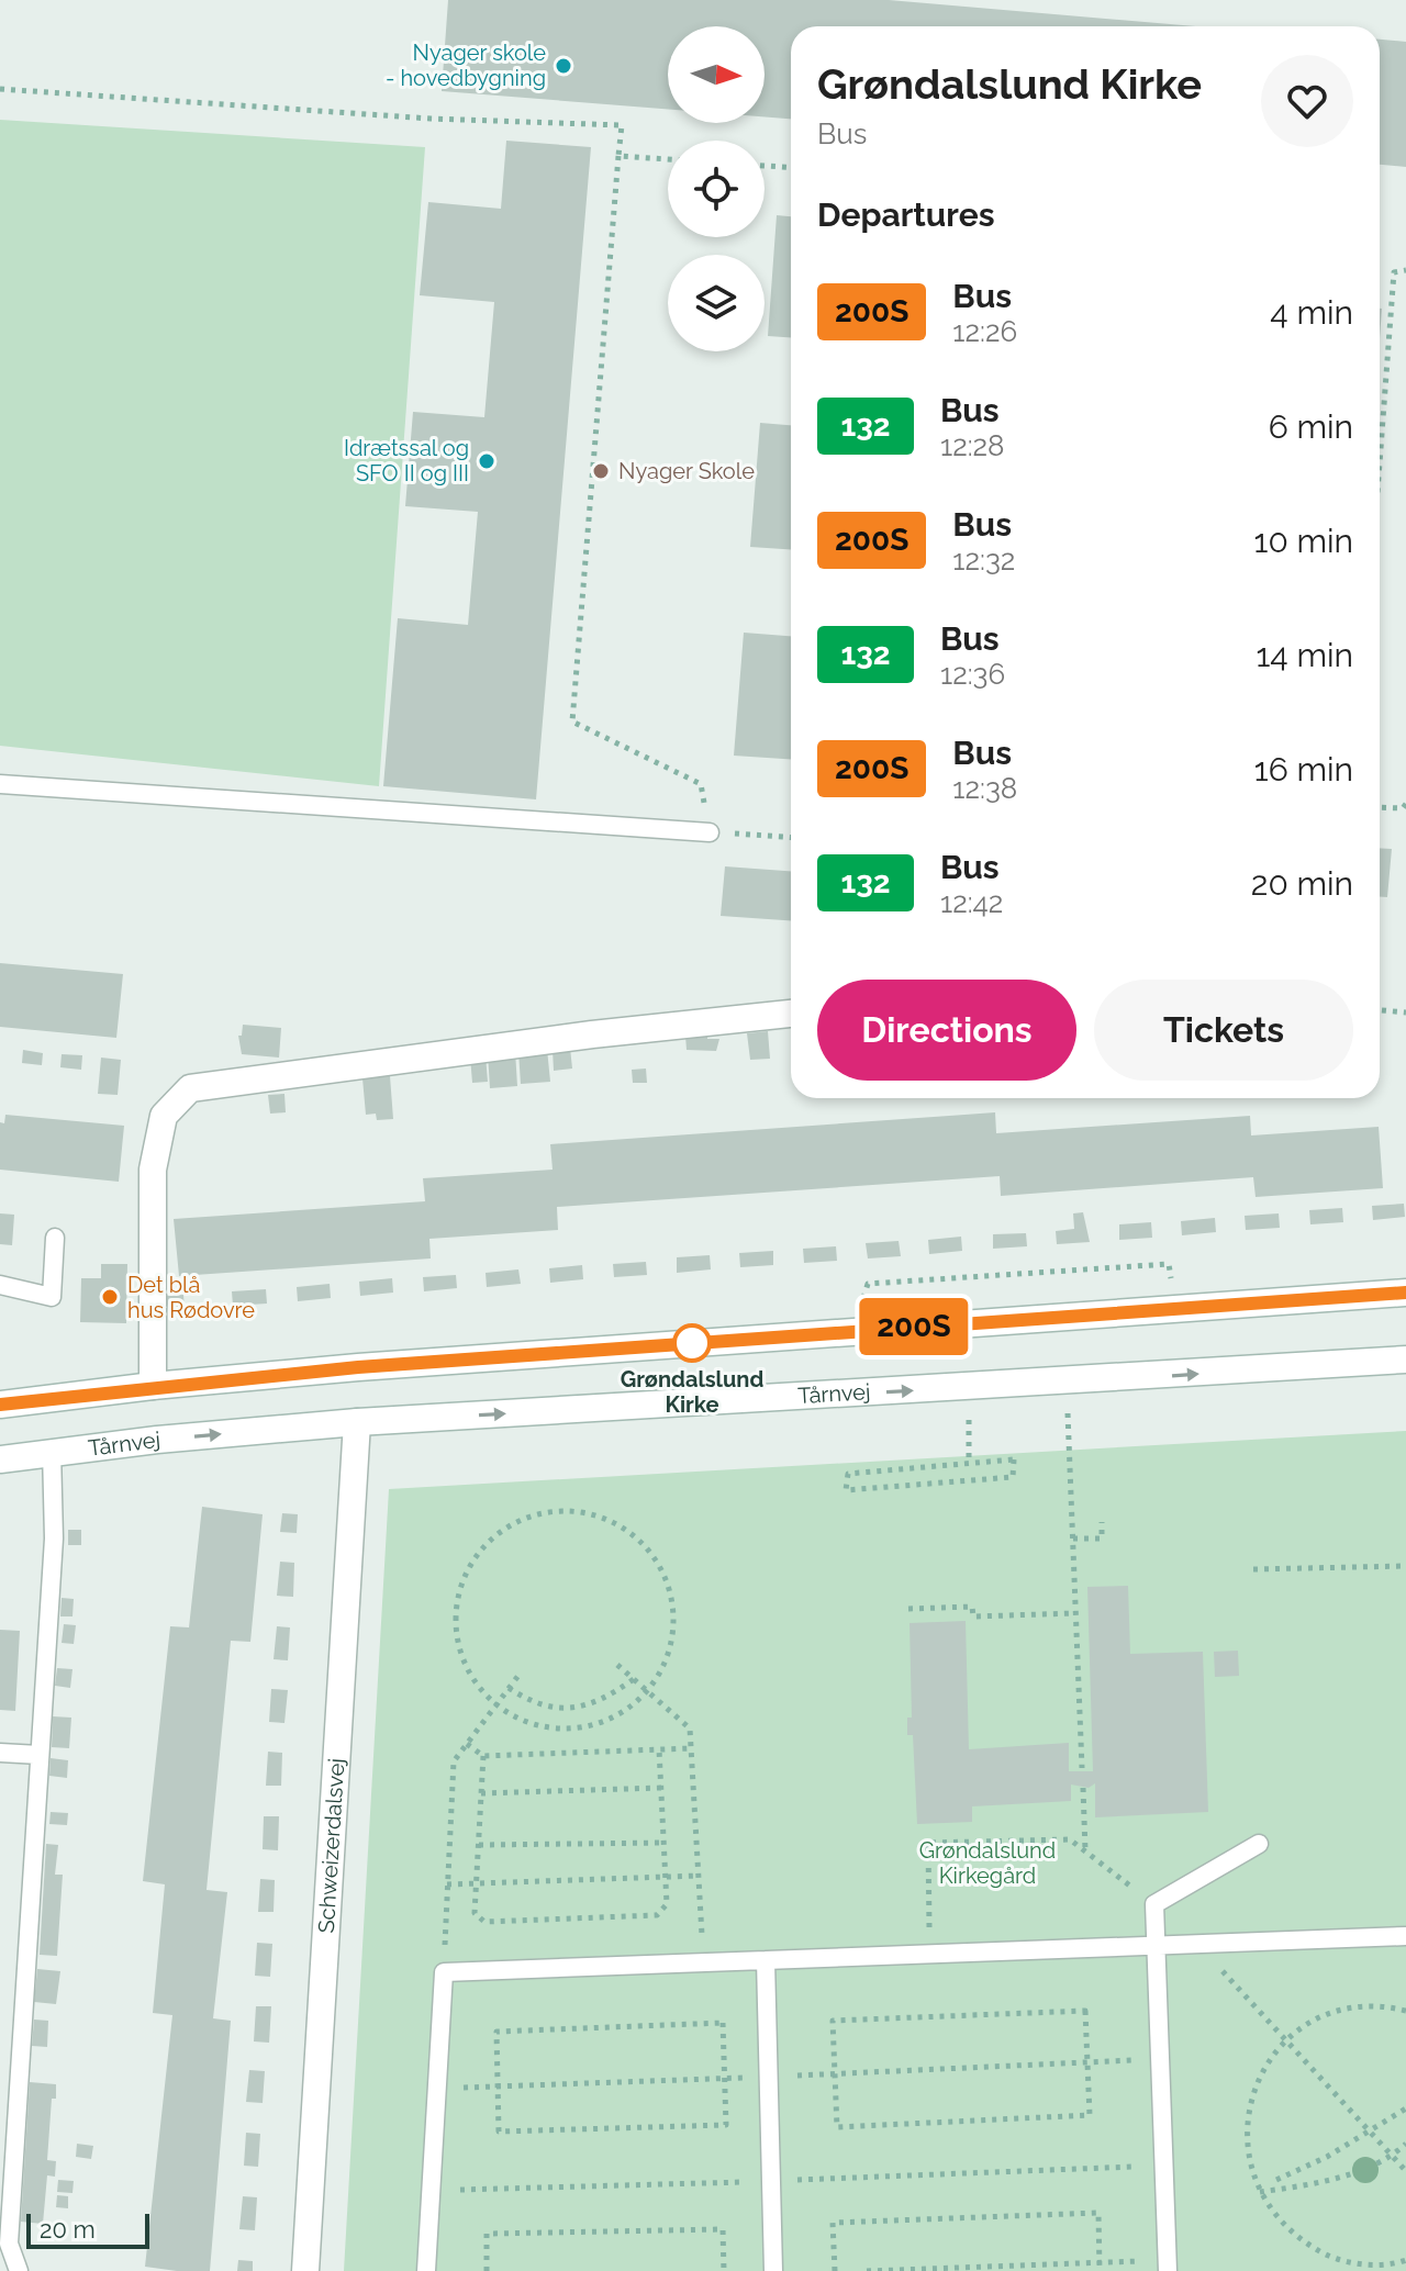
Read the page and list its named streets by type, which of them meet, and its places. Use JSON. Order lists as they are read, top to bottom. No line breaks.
{"streets":{"street":["Tårnvej","Schweizerdalsvej"]},"crossings":[["Tårnvej","Schweizerdalsvej"]],"parks":["Grøndalslund Kirkegård"],"places":["Nyager skole - hovedbygning","Idrætssal og SFO II og III","Nyager Skole","Det blå hus Rødovre","Grøndalslund Kirke"],"lines":["bus line 200S"],"scale_bar":"20 m","north":"right","page":{"on_map":"200S","heading":[["Grøndalslund Kirke","Bus"],"Departures"],"list":[{"mark":"200S","name":"Bus","note":"12:26","value":"4 min"},{"mark":"132","name":"Bus","note":"12:28","value":"6 min"},{"mark":"200S","name":"Bus","note":"12:32","value":"10 min"},{"mark":"132","name":"Bus","note":"12:36","value":"14 min"},{"mark":"200S","name":"Bus","note":"12:38","value":"16 min"},{"mark":"132","name":"Bus","note":"12:42","value":"20 min"}],"buttons":["Directions","Tickets"],"scale":"20 m"}}
